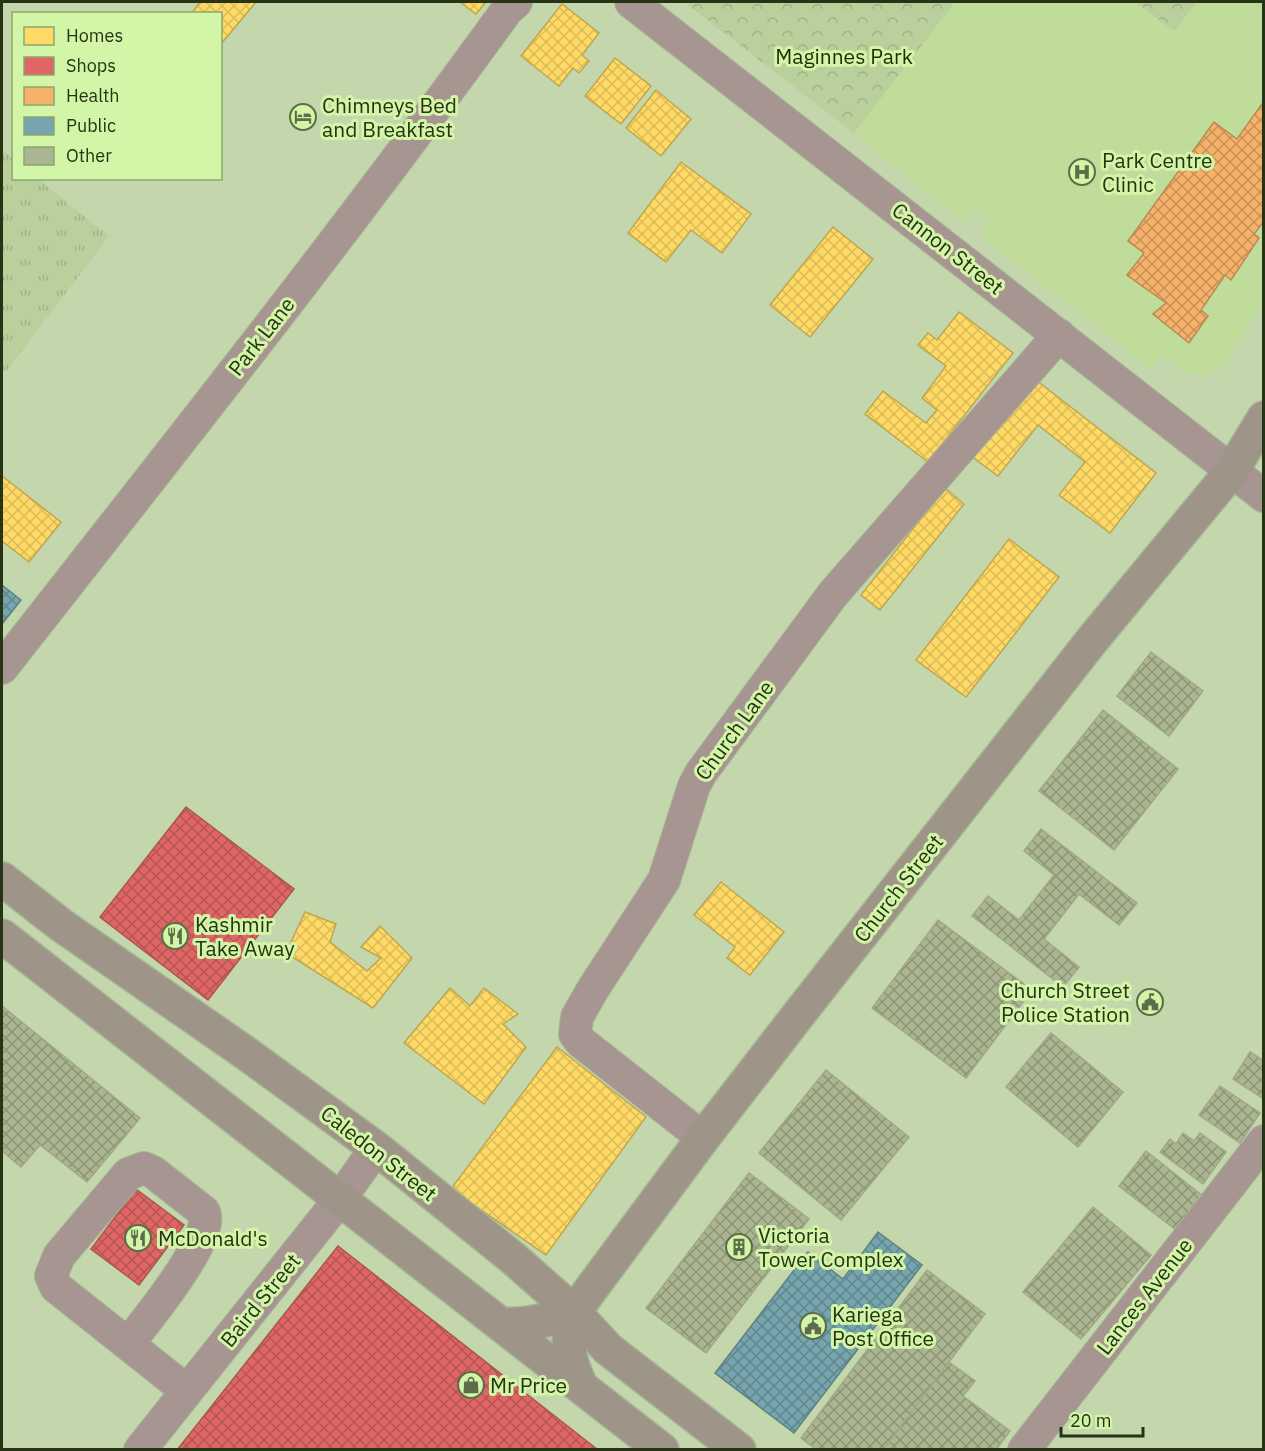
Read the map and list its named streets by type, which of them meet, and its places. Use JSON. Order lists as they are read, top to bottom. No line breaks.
{"streets":{"main road":["Church Street","Caledon Street"],"street":["Cannon Street","Park Lane","Church Lane","Lances Avenue","Baird Street"]},"crossings":[["Cannon Street","Church Lane"],["Cannon Street","Church Street"],["Church Lane","Church Street"],["Church Street","Caledon Street"],["Caledon Street","Baird Street"]],"parks":["Maginnes Park"],"places":{"hotel":["Chimneys Bed and Breakfast"],"hospital":["Park Centre Clinic"],"restaurant":["Kashmir Take Away","McDonald's"],"public building":["Church Street Police Station","Kariega Post Office"],"building":["Victoria Tower Complex"],"shop":["Mr Price"]},"legend":["Homes","Shops","Health","Public","Other"],"scale_bar":"20 m"}
